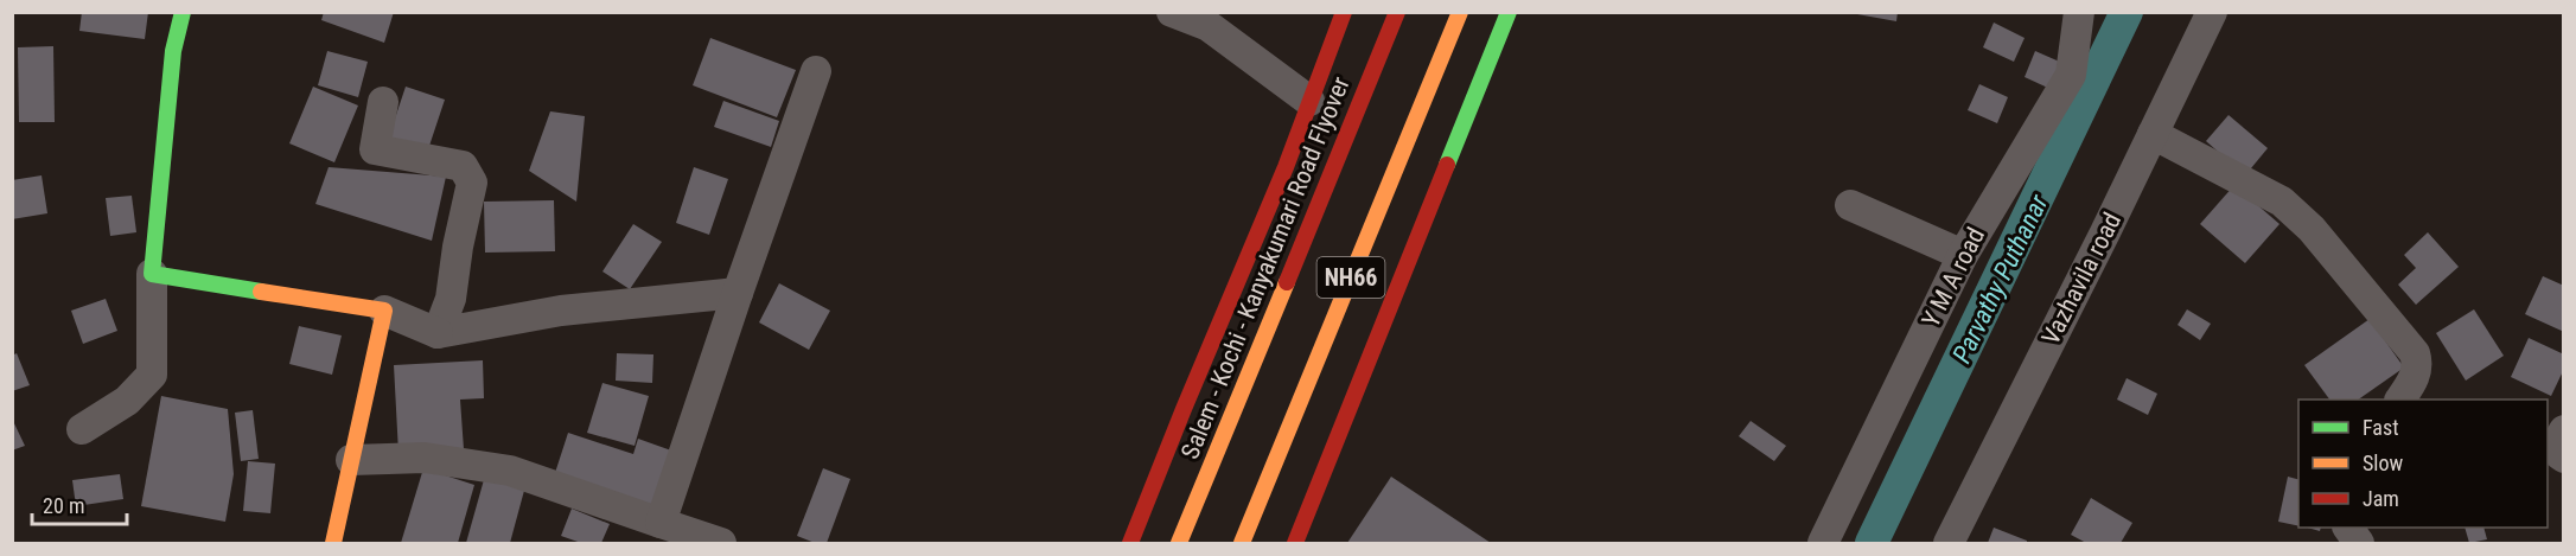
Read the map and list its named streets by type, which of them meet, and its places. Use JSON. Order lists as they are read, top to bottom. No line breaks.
{"streets":{"main road":["Salem - Kochi - Kanyakumari Road Flyover","NH66"],"street":["Y M A road","Vazhavila road"]},"water":["Parvathy Puthanar"],"legend":["Fast","Slow","Jam"],"scale_bar":"20 m"}
